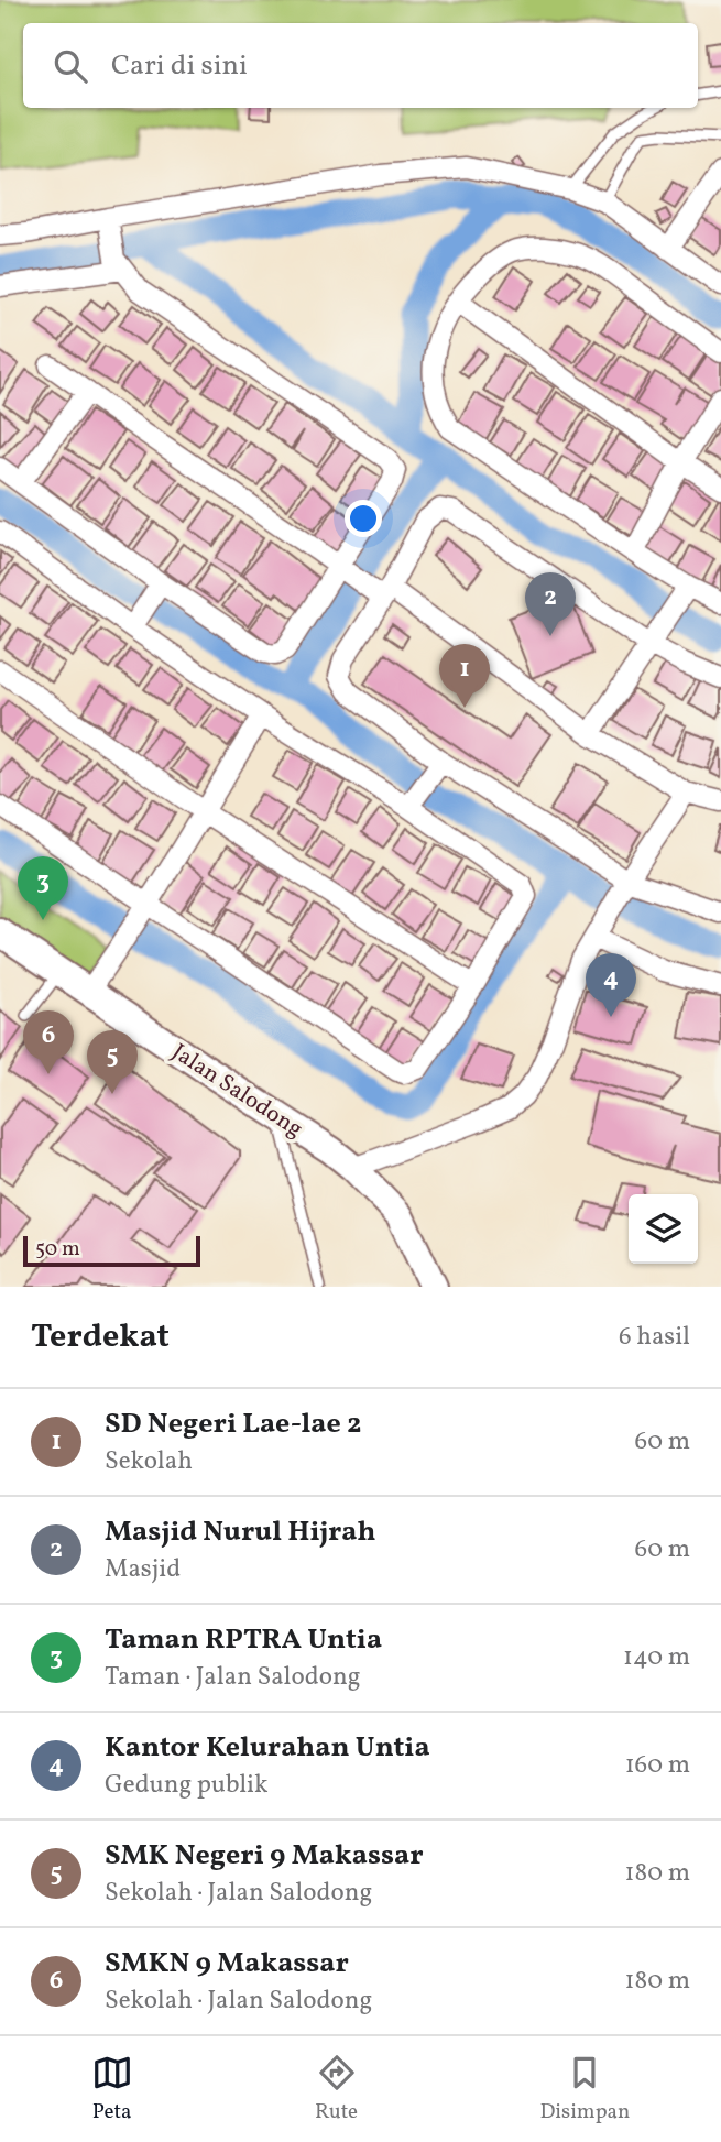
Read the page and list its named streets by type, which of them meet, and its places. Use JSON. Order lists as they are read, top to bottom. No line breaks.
{"streets":{"street":["Jalan Salodong"]},"scale_bar":"50 m","page":{"search":"Cari di sini","pins":["2","1","3","4","6","5"],"scale":"50 m","heading":["Terdekat","6 hasil"],"list":[{"mark":"1","name":"SD Negeri Lae-lae 2","note":"Sekolah","value":"60 m"},{"mark":"2","name":"Masjid Nurul Hijrah","note":"Masjid","value":"60 m"},{"mark":"3","name":"Taman RPTRA Untia","note":"Taman · Jalan Salodong","value":"140 m"},{"mark":"4","name":"Kantor Kelurahan Untia","note":"Gedung publik","value":"160 m"},{"mark":"5","name":"SMK Negeri 9 Makassar","note":"Sekolah · Jalan Salodong","value":"180 m"},{"mark":"6","name":"SMKN 9 Makassar","note":"Sekolah · Jalan Salodong","value":"180 m"}],"nav":["Peta","Rute","Disimpan"]}}
